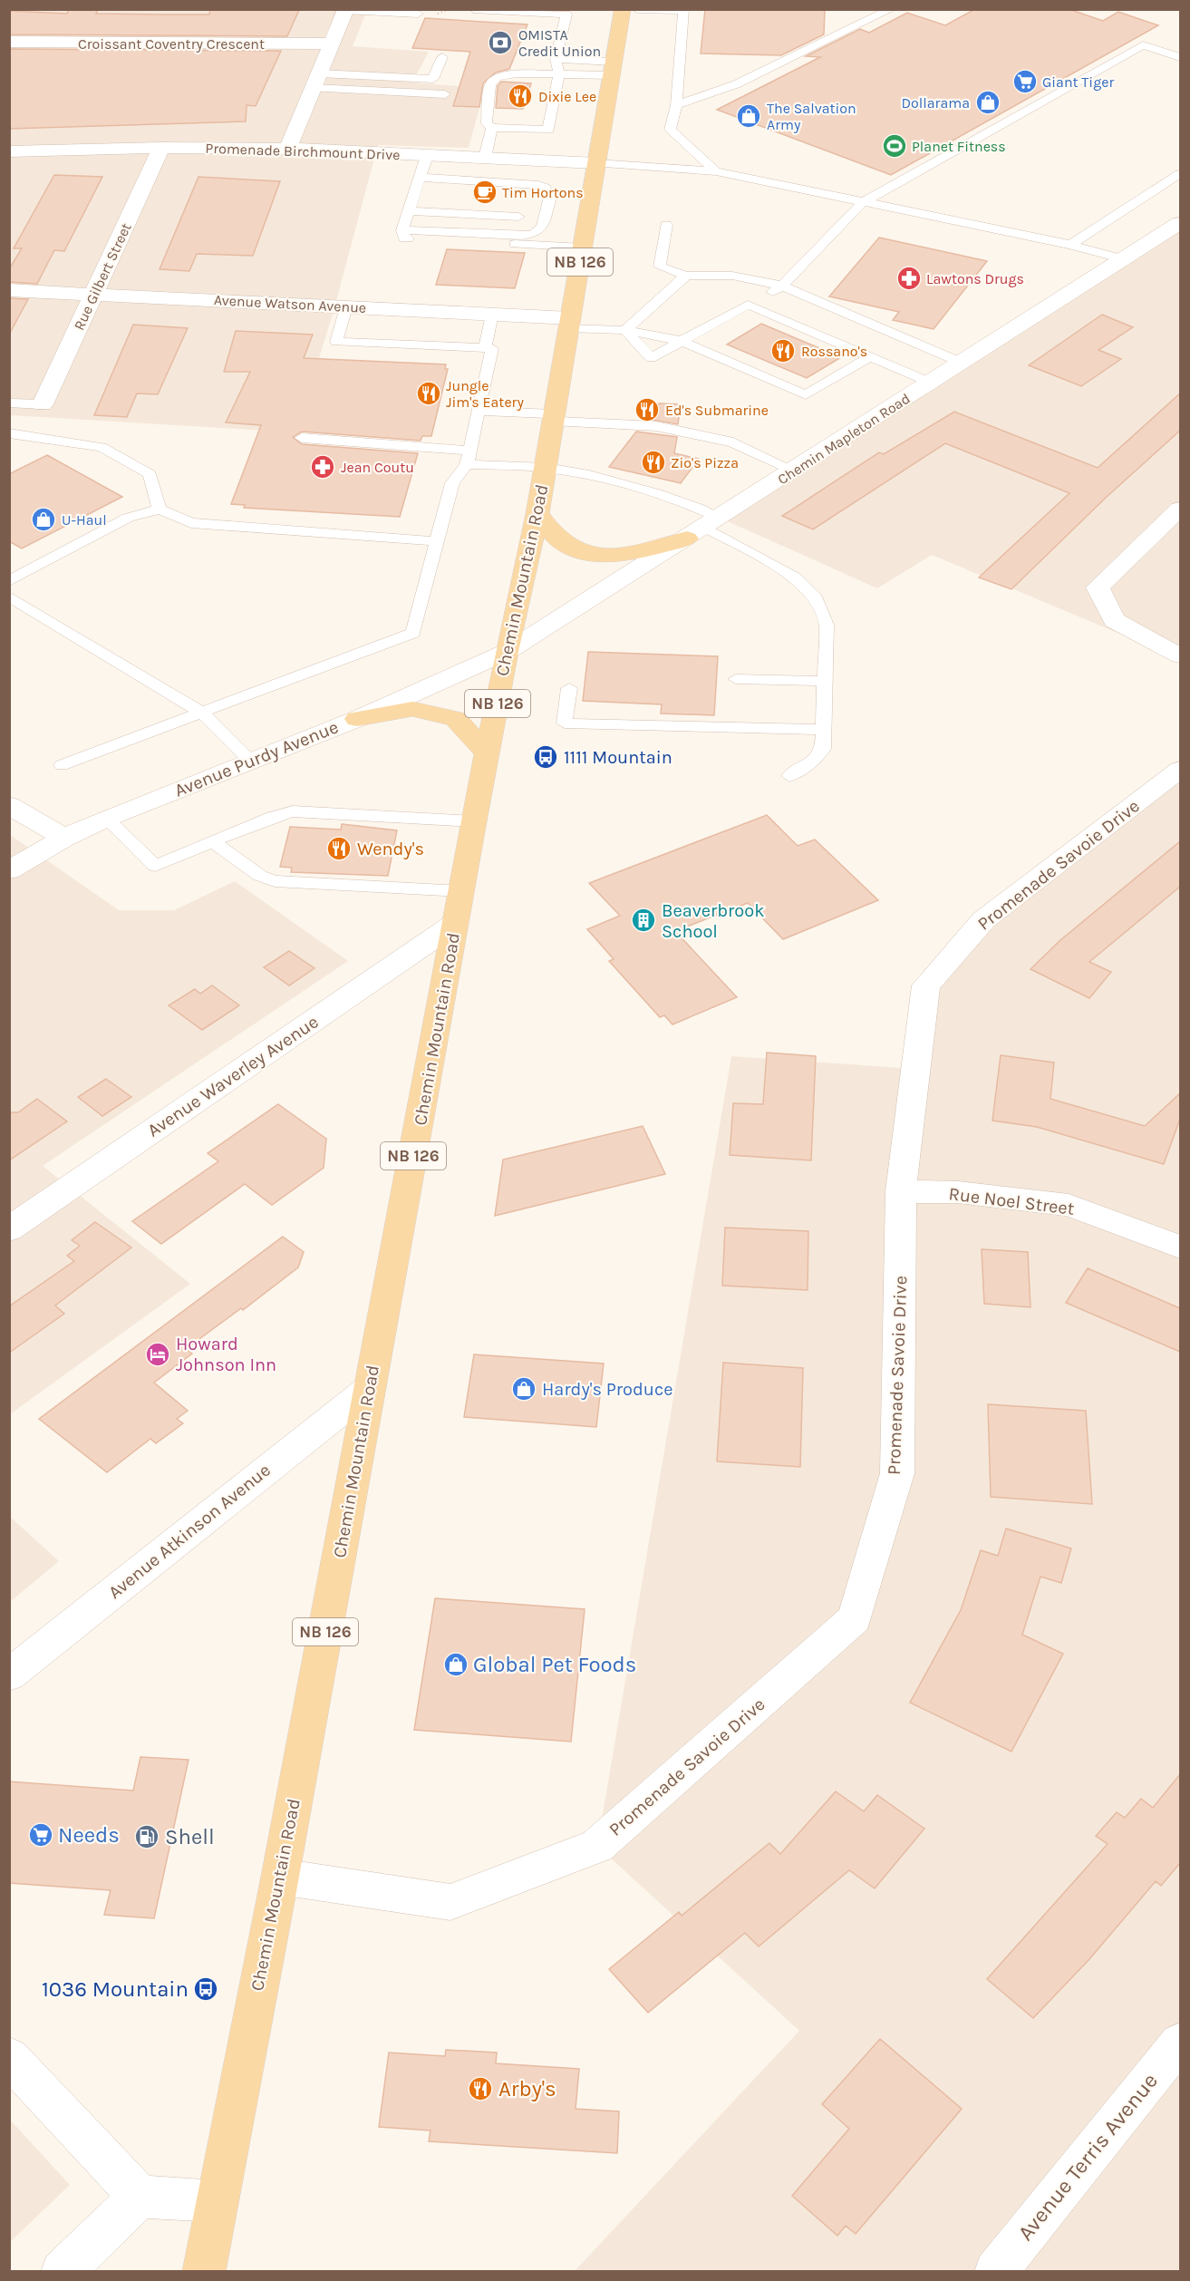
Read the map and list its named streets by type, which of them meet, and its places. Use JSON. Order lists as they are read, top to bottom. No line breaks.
{"streets":{"main road":["NB 126","Chemin Mountain Road"],"street":["Croissant Coventry Crescent","Promenade Birchmount Drive","Rue Gilbert Street","Avenue Watson Avenue","Chemin Mapleton Road","Avenue Purdy Avenue","Promenade Savoie Drive","Avenue Waverley Avenue","Rue Noel Street","Avenue Atkinson Avenue","Avenue Terris Avenue"]},"crossings":[["Promenade Birchmount Drive","Rue Gilbert Street"],["Promenade Birchmount Drive","Chemin Mountain Road"],["Rue Gilbert Street","Avenue Watson Avenue"],["Avenue Watson Avenue","Chemin Mountain Road"],["Chemin Mapleton Road","Chemin Mountain Road"],["Chemin Mapleton Road","Avenue Purdy Avenue"],["Chemin Mountain Road","Avenue Purdy Avenue"],["Chemin Mountain Road","Promenade Savoie Drive"],["Chemin Mountain Road","Avenue Waverley Avenue"],["Chemin Mountain Road","Avenue Atkinson Avenue"],["Promenade Savoie Drive","Rue Noel Street"]],"places":{"bank":["OMISTA Credit Union"],"supermarket":["Giant Tiger","Needs"],"restaurant":["Dixie Lee","Rossano's","Jungle Jim's Eatery","Ed's Submarine","Zio's Pizza","Wendy's","Arby's"],"shop":["Dollarama","The Salvation Army","U-Haul","Hardy's Produce","Global Pet Foods"],"sports":["Planet Fitness"],"cafe":["Tim Hortons"],"pharmacy":["Lawtons Drugs","Jean Coutu"],"bus stop":["1111 Mountain","1036 Mountain"],"building":["Beaverbrook School"],"hotel":["Howard Johnson Inn"],"fuel station":["Shell"]}}
